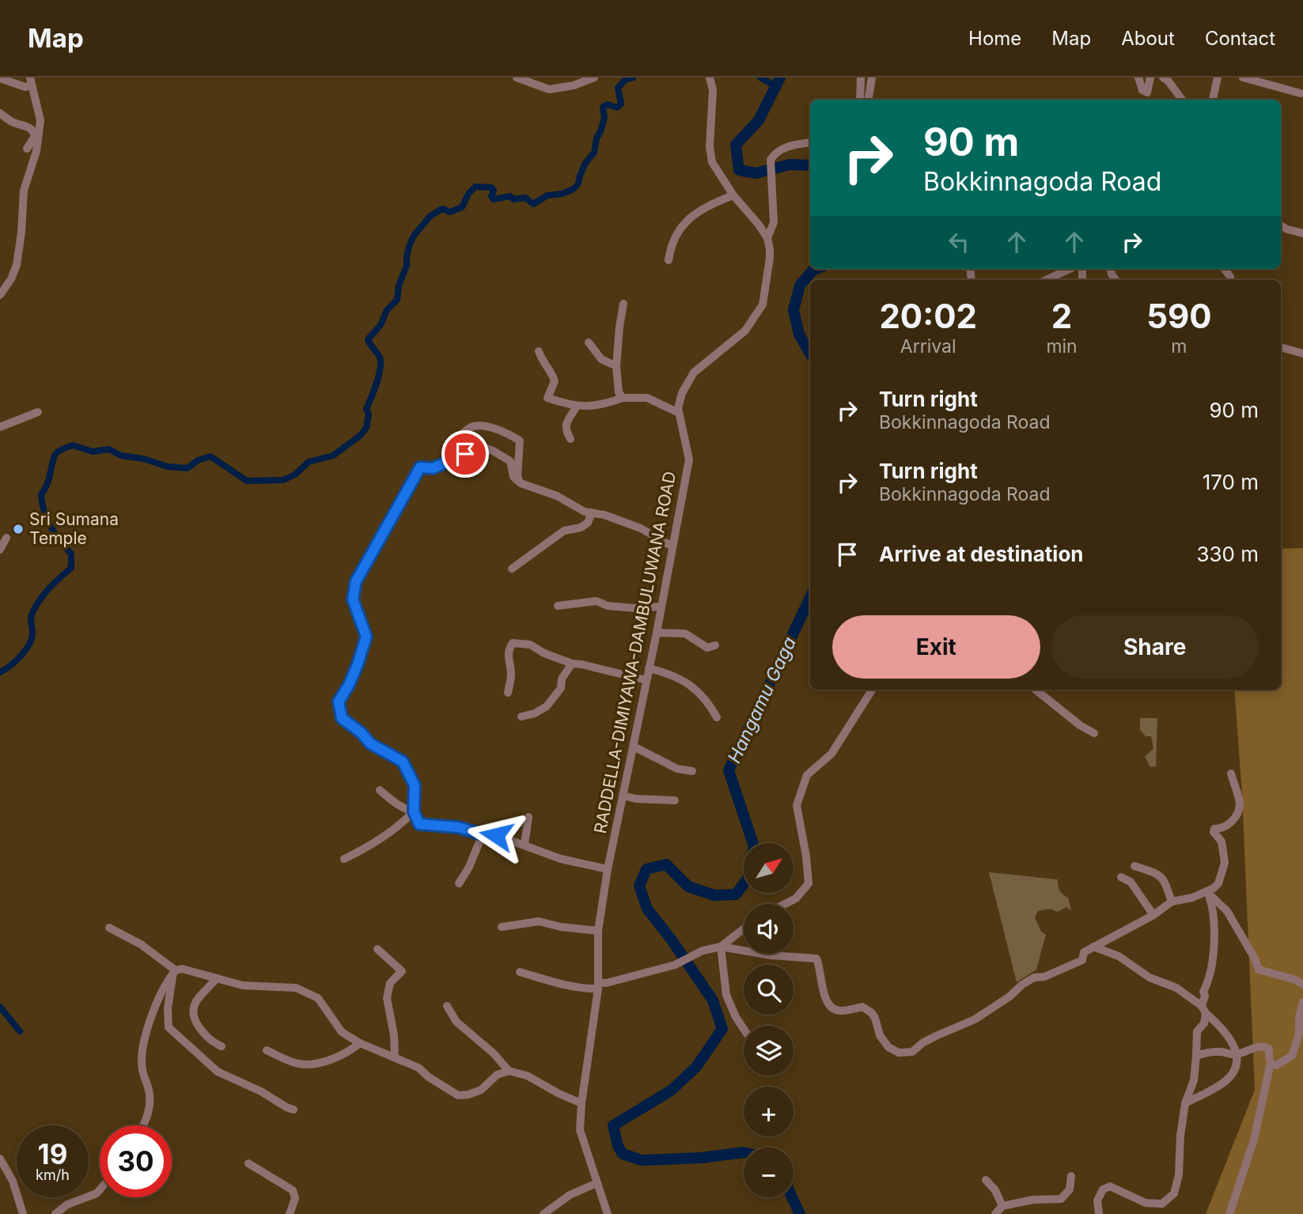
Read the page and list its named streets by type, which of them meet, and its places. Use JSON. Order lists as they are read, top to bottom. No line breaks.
{"streets":{"street":["RADDELLA-DIMIYAWA-DAMBULUWANA ROAD"]},"water":["Hangamu Gaga"],"places":["Sri Sumana Temple"],"north":"top right","page":{"header":"Map","nav":["Home","Map","About","Contact"],"turn":["90 m","Bokkinnagoda Road"],"eta":["20:02","Arrival","2","min","590","m"],"list":[{"name":"Turn right","note":"Bokkinnagoda Road","value":"90 m"},{"name":"Turn right","note":"Bokkinnagoda Road","value":"170 m"},{"name":"Arrive at destination","value":"330 m"}],"buttons":["Exit","Share"],"map_buttons":["+","−"],"speed":"19 km/h","limit":"30"}}
